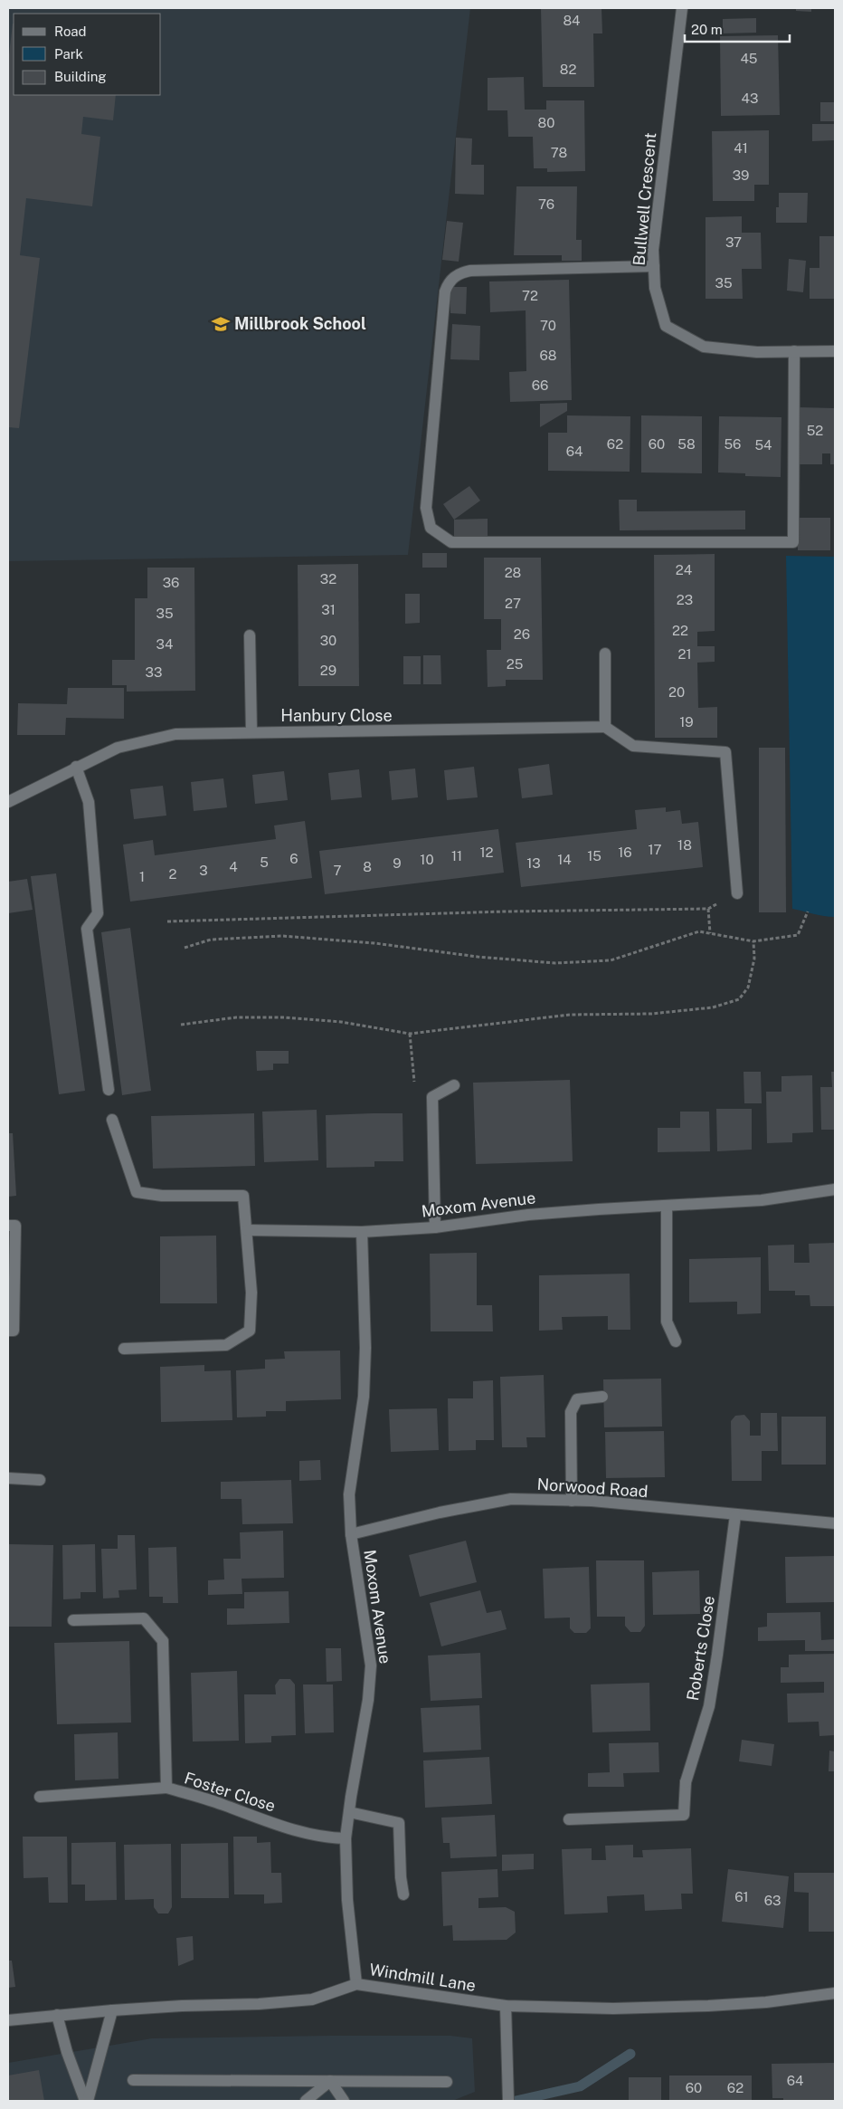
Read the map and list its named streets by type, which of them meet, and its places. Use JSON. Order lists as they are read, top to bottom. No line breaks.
{"streets":{"street":["Bullwell Crescent","Hanbury Close","Moxom Avenue","Norwood Road","Roberts Close","Foster Close","Windmill Lane"]},"crossings":[["Moxom Avenue","Norwood Road"],["Moxom Avenue","Foster Close"],["Moxom Avenue","Windmill Lane"],["Norwood Road","Roberts Close"]],"places":{"school or university":["Millbrook School"]},"house_numbers":["84","45","82","43","80","41","78","39","76","37","35","72","70","68","66","52","62","60","58","56","54","64","24","28","32","36","23","27","31","35","22","26","30","34","21","25","29","33","20","19","18","17","12","16","11","15","6","10","14","5","9","13","4","8","3","7","2","1","61","63","64","60","62"],"legend":["Road","Park","Building"],"scale_bar":"20 m"}
